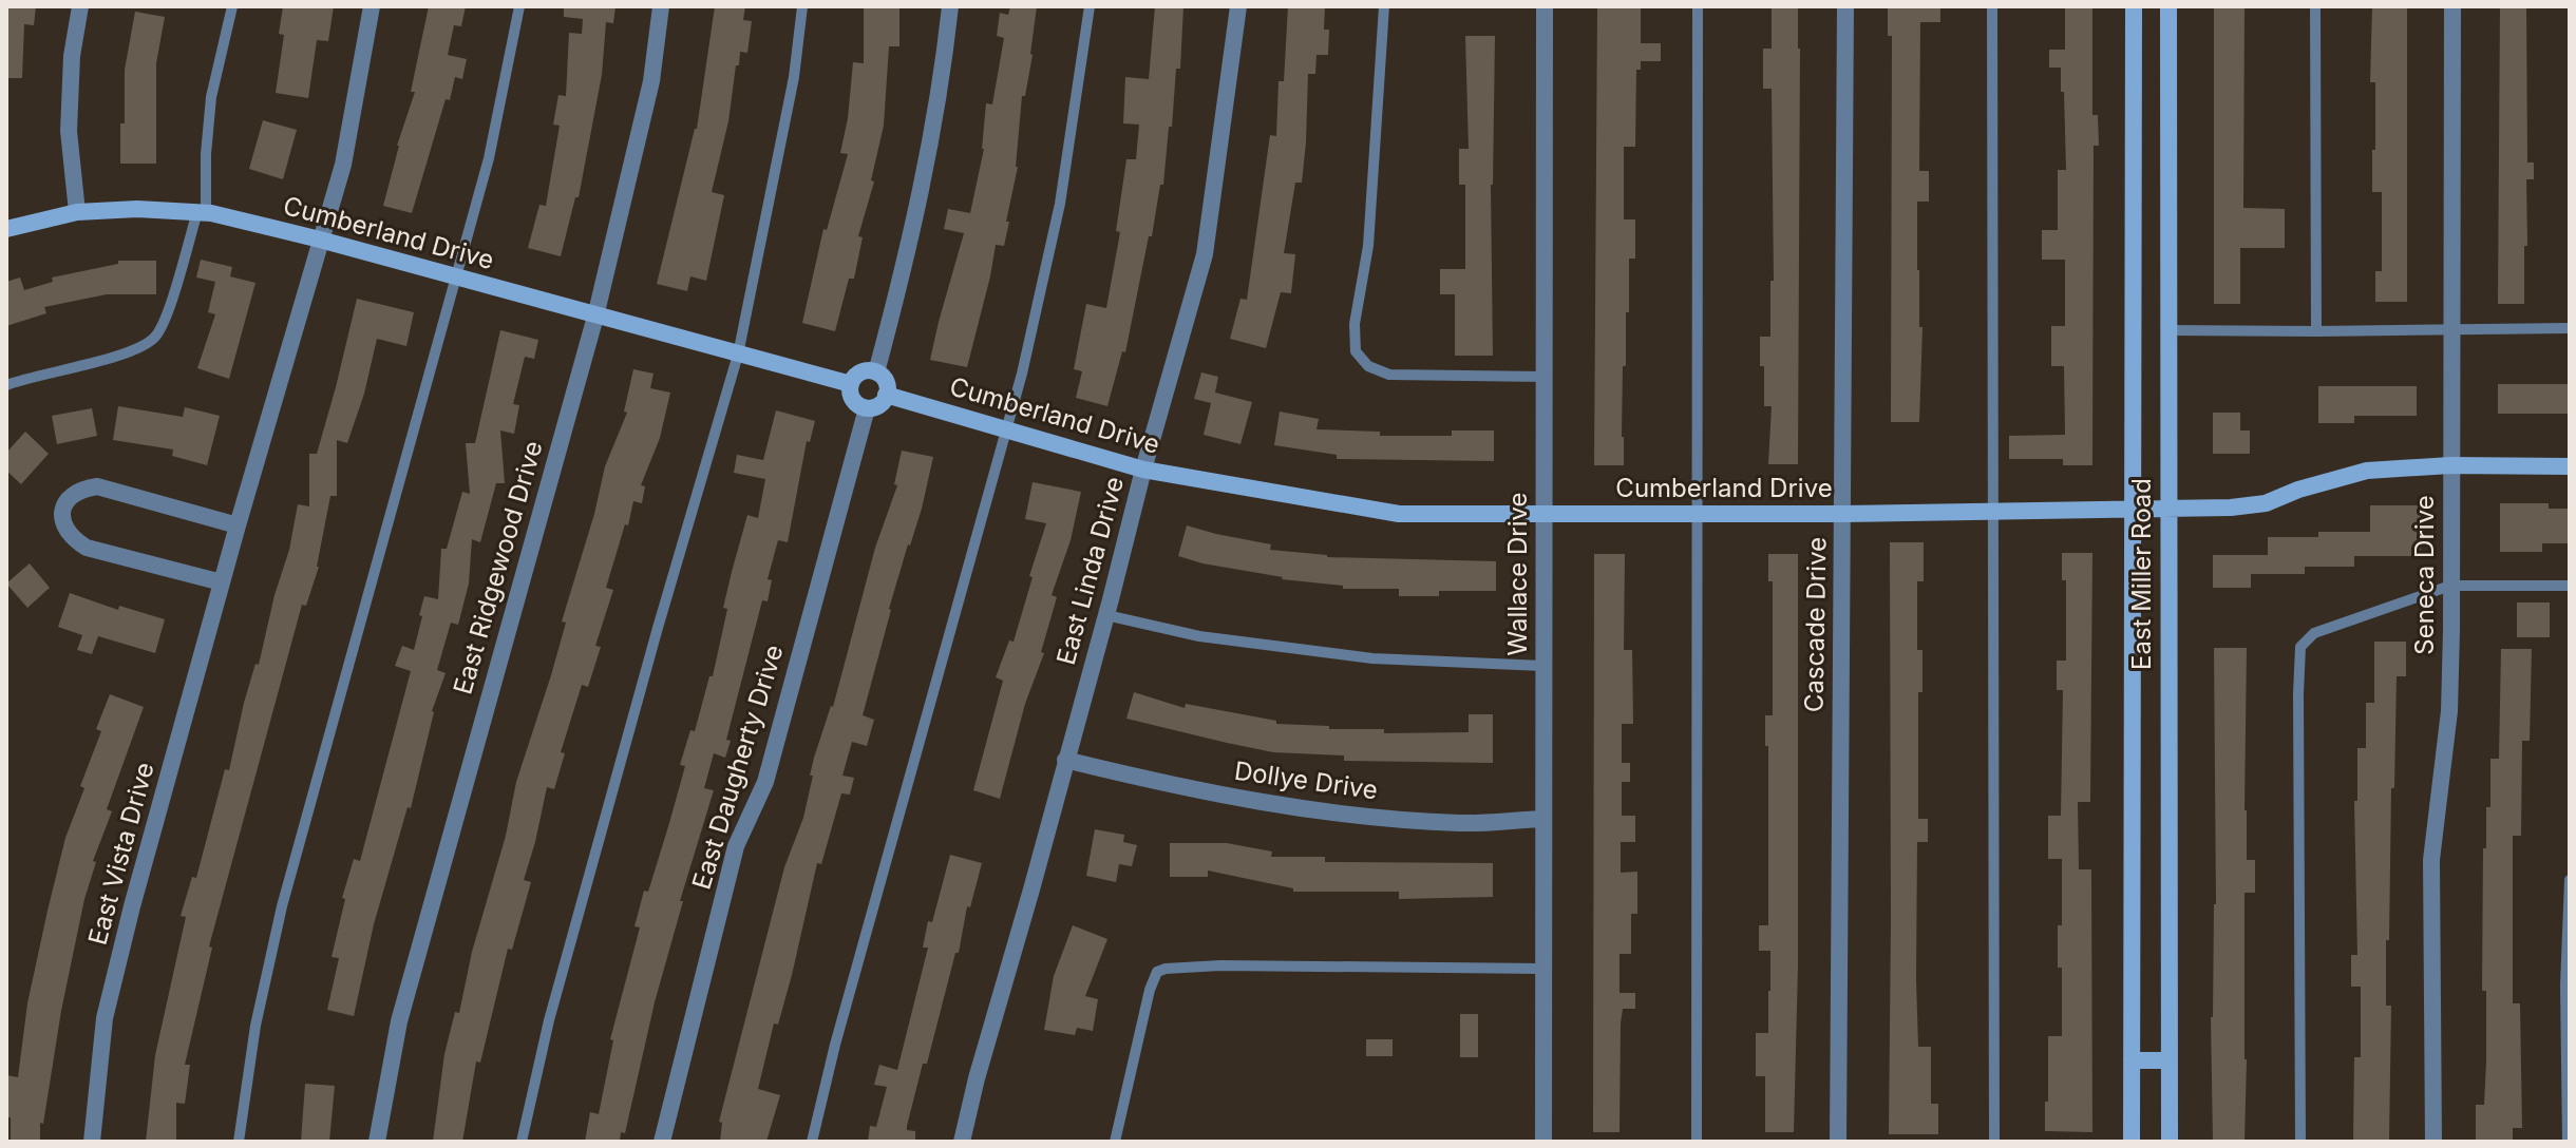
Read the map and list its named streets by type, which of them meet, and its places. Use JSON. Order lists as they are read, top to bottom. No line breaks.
{"streets":{"street":["Cumberland Drive","East Ridgewood Drive","East Linda Drive","Wallace Drive","East Miller Road","Seneca Drive","Cascade Drive","East Daugherty Drive","Dollye Drive","East Vista Drive"]},"crossings":[["Cumberland Drive","East Ridgewood Drive"],["Cumberland Drive","East Linda Drive"],["Cumberland Drive","Wallace Drive"],["Cumberland Drive","East Miller Road"],["Cumberland Drive","Seneca Drive"],["Cumberland Drive","Cascade Drive"],["Cumberland Drive","East Daugherty Drive"],["Cumberland Drive","East Vista Drive"],["East Linda Drive","Dollye Drive"],["Wallace Drive","Dollye Drive"]]}
